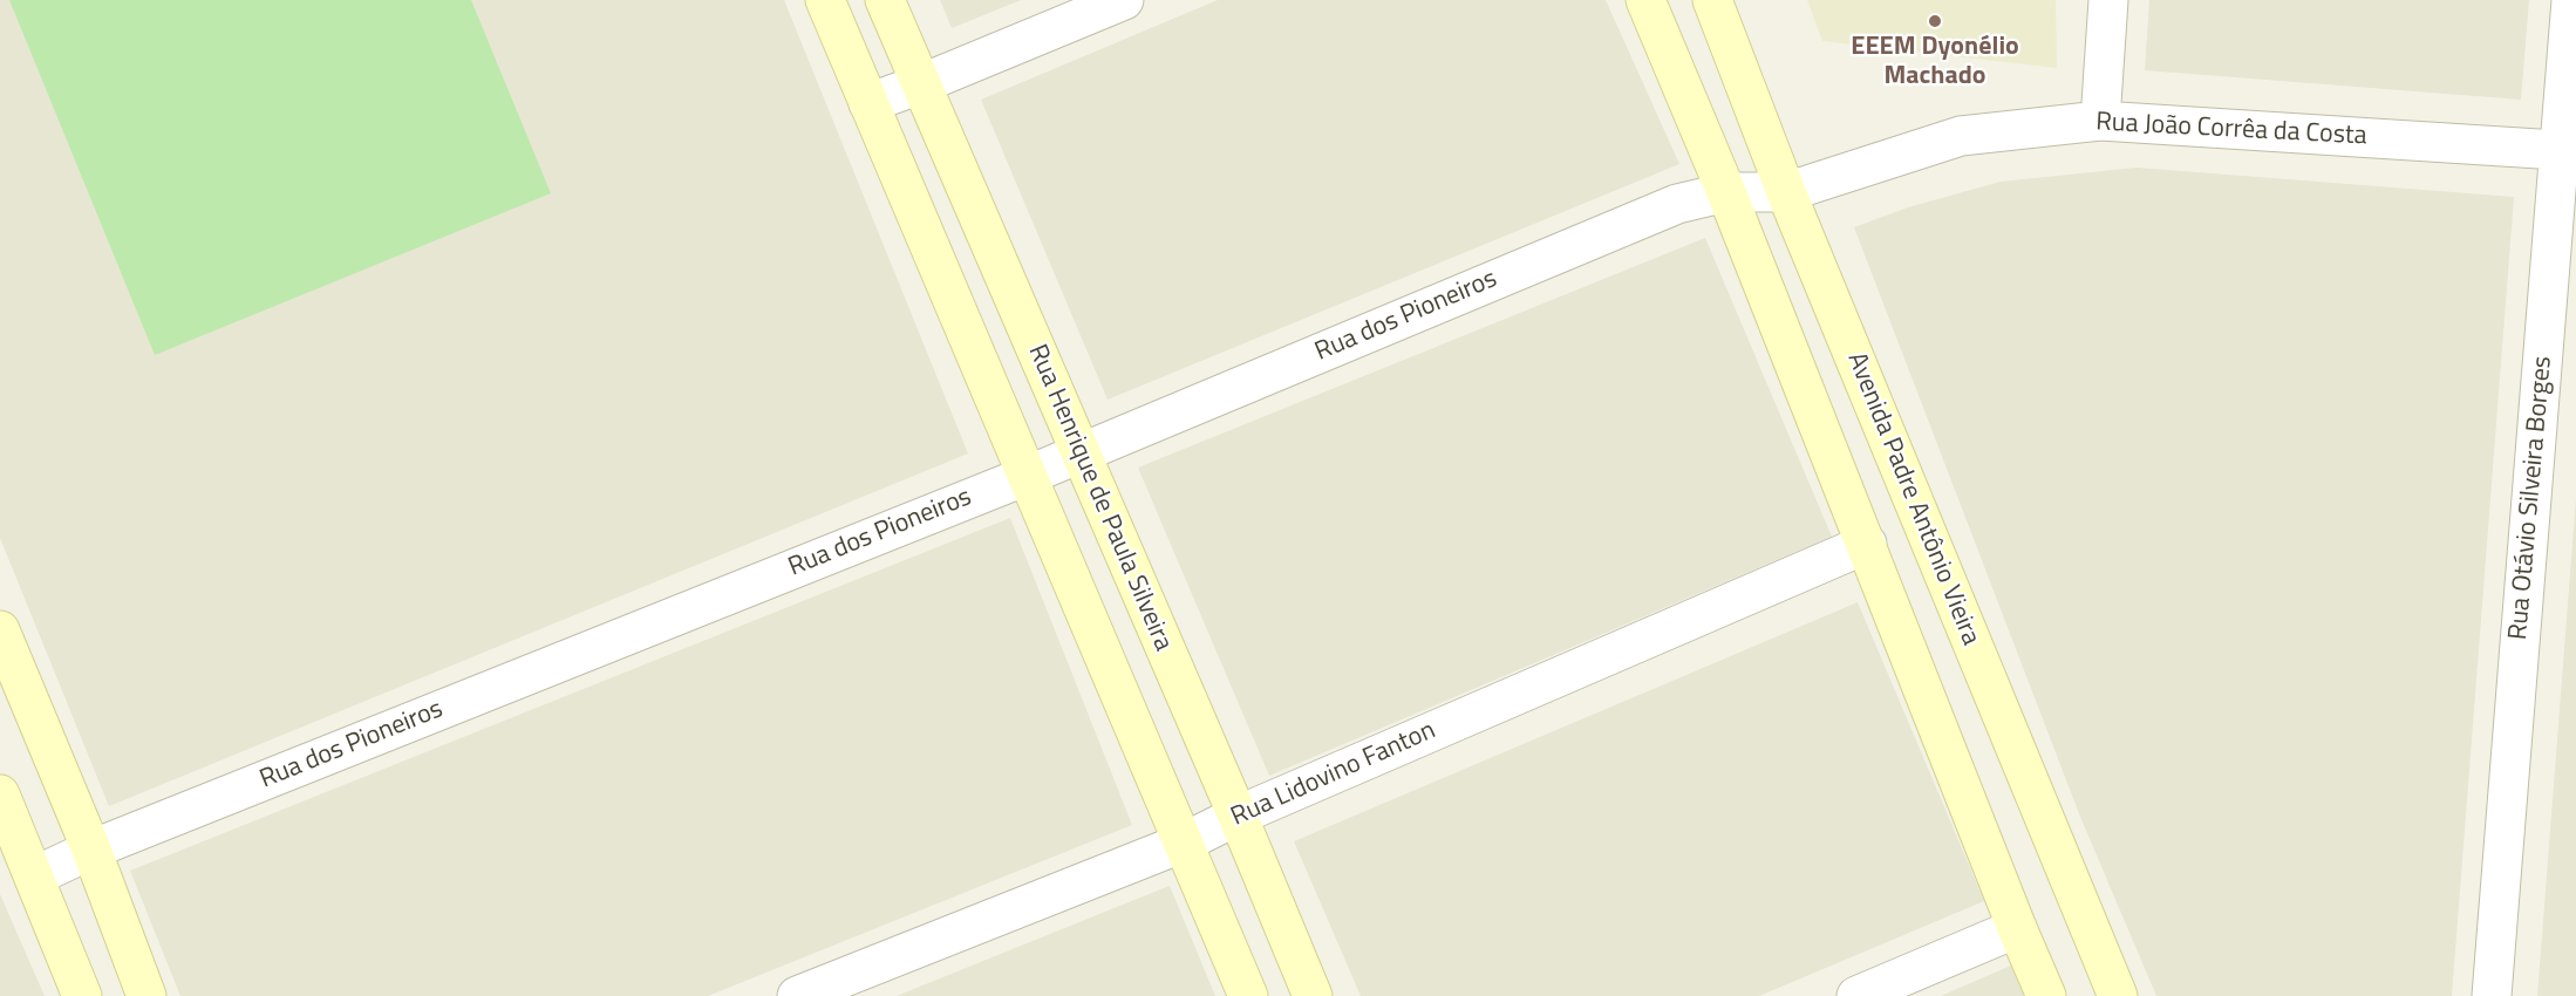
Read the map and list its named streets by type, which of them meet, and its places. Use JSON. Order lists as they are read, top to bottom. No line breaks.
{"streets":{"street":["Rua João Corrêa da Costa","Rua dos Pioneiros","Rua Henrique de Paula Silveira","Rua Otávio Silveira Borges","Avenida Padre Antônio Vieira","Rua Lidovino Fanton"]},"crossings":[["Rua João Corrêa da Costa","Rua dos Pioneiros"],["Rua João Corrêa da Costa","Rua Otávio Silveira Borges"],["Rua João Corrêa da Costa","Avenida Padre Antônio Vieira"],["Rua dos Pioneiros","Rua Henrique de Paula Silveira"],["Rua Henrique de Paula Silveira","Rua Lidovino Fanton"]],"places":["EEEM Dyonélio Machado"]}
